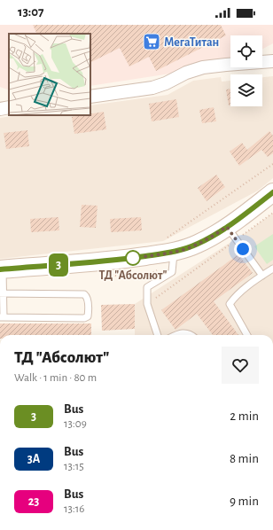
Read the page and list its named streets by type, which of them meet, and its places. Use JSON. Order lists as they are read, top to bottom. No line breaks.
{"places":{"supermarket":["МегаТитан"],"other":["ТД \"Абсолют\""]},"lines":["bus line 3"],"page":{"status":"13:07","on_map":"3","heading":["ТД \"Абсолют\"","Walk · 1 min · 80 m"],"list":[{"mark":"3","name":"Bus","note":"13:09","value":"2 min"},{"mark":"3А","name":"Bus","note":"13:15","value":"8 min"},{"mark":"23","name":"Bus","note":"13:16","value":"9 min"}]}}
